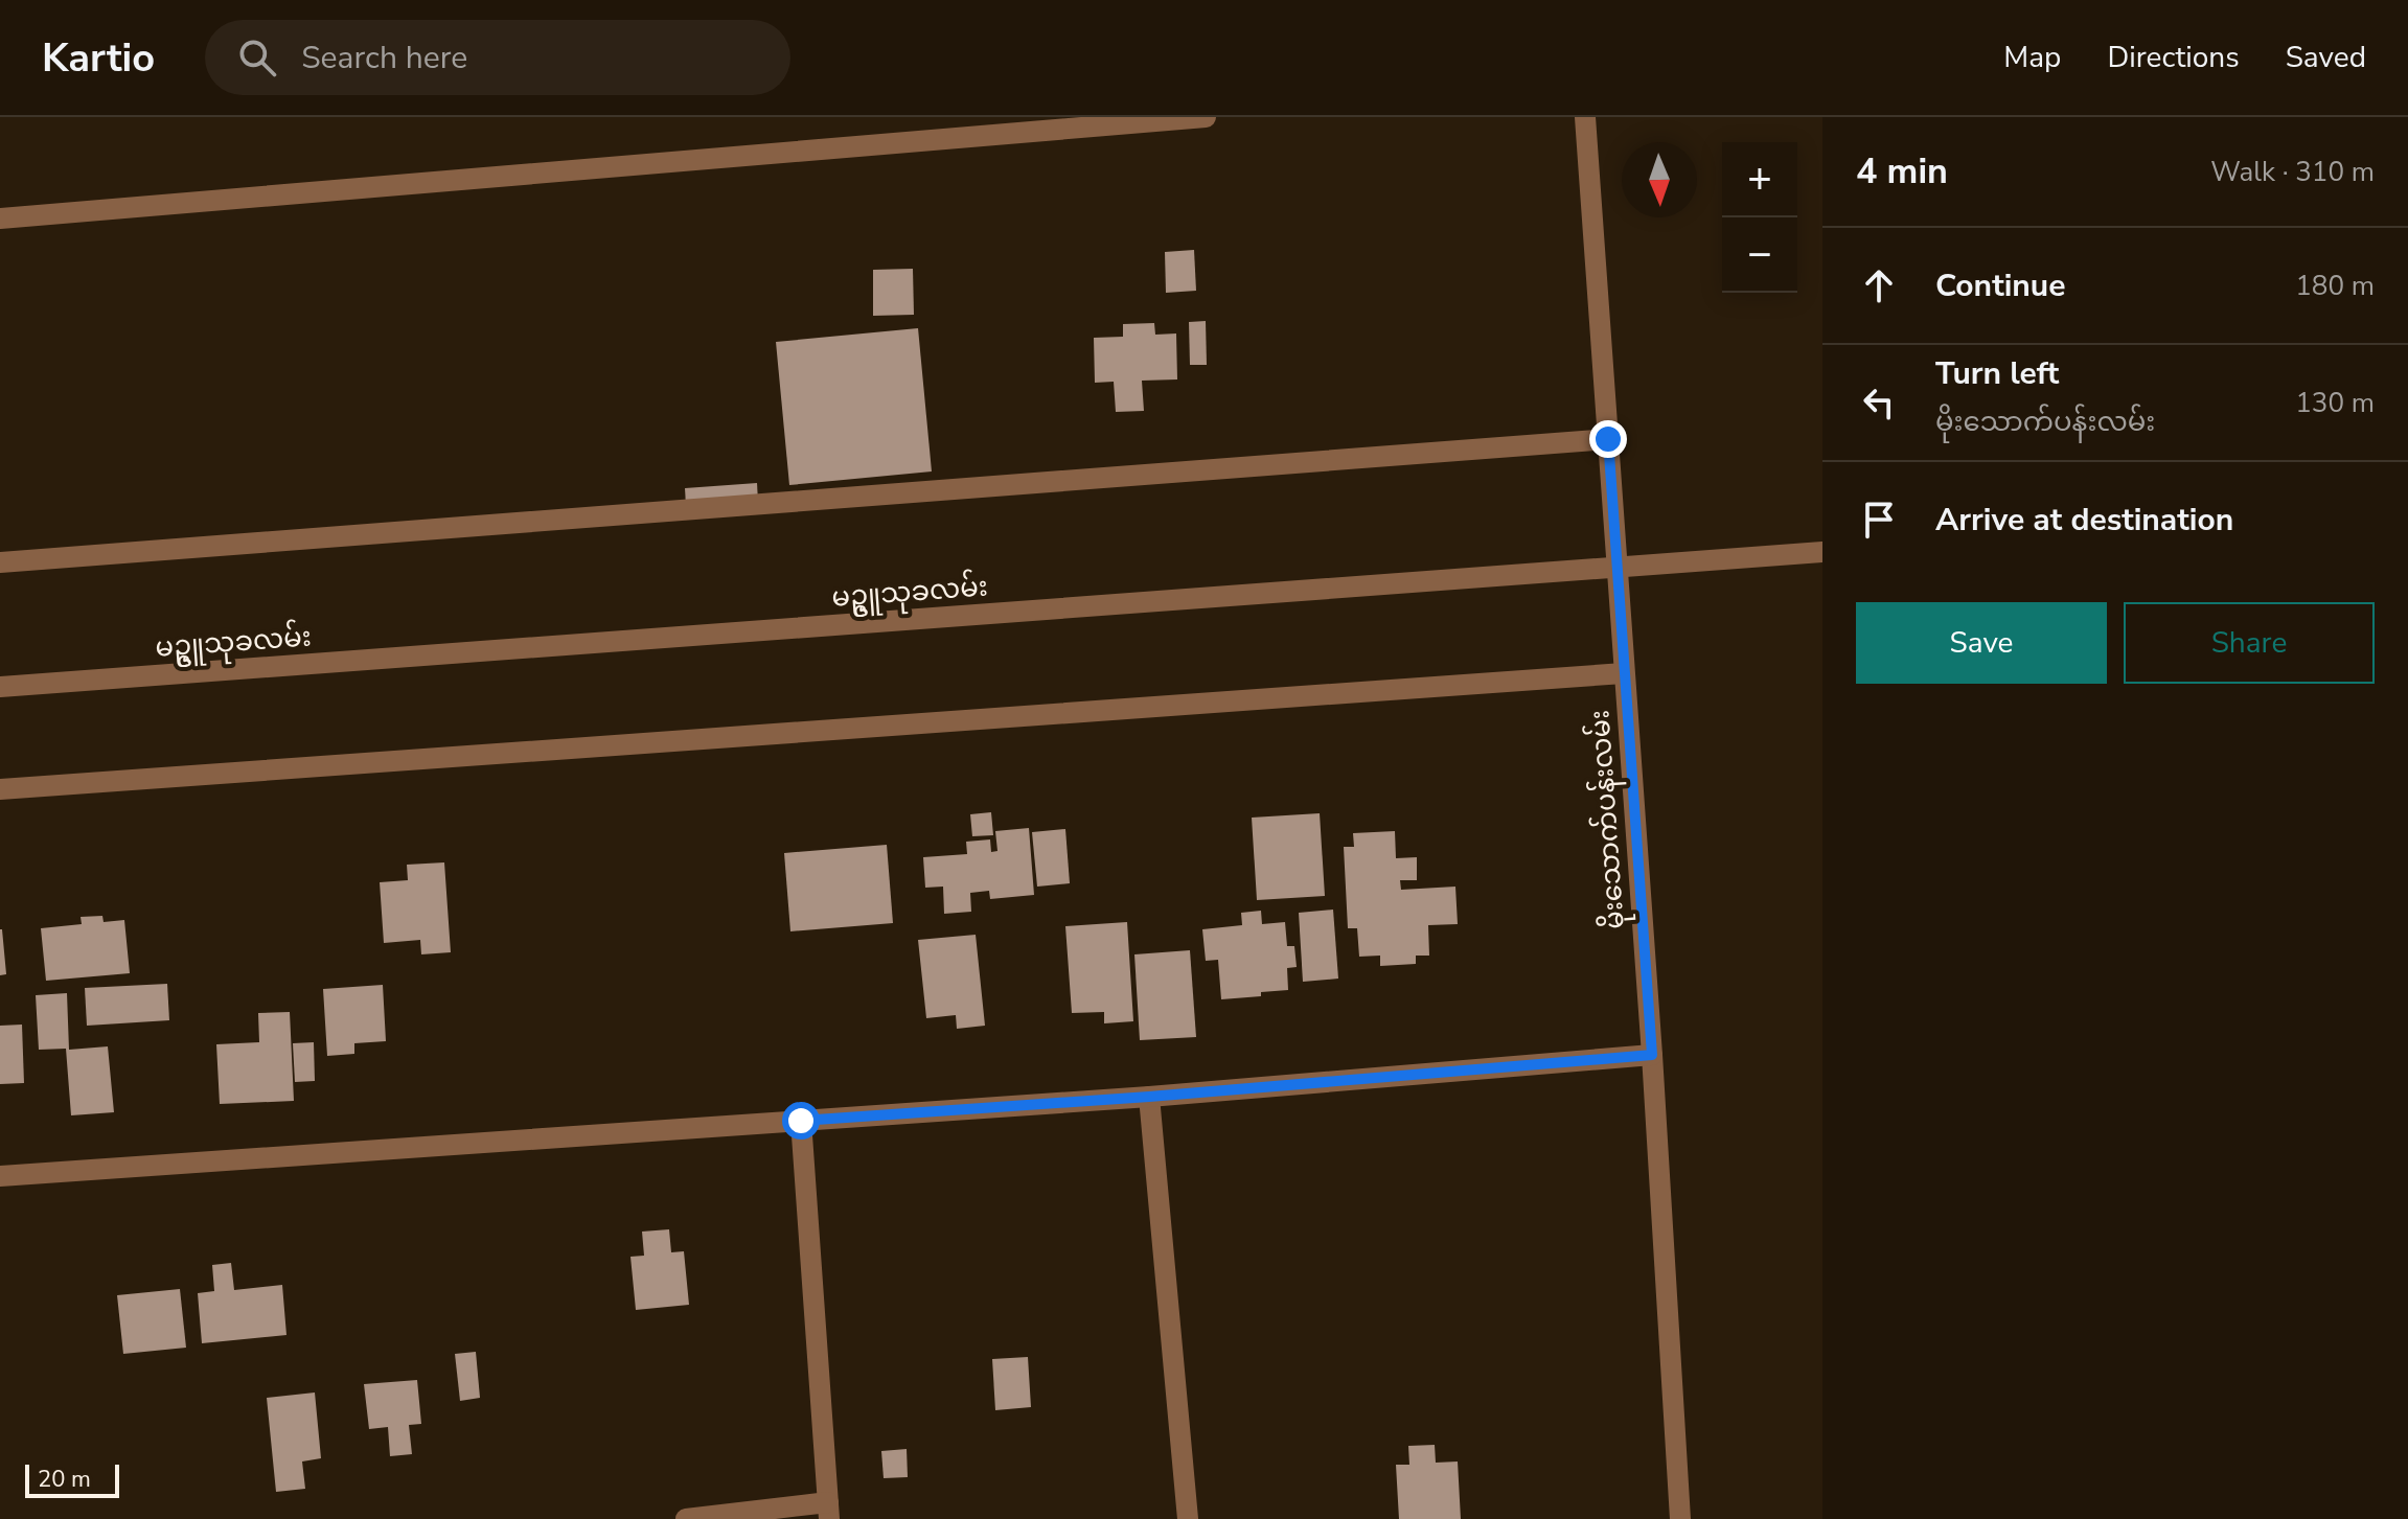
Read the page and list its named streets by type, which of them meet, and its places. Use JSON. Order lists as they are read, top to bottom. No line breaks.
{"streets":{"street":["မဥ္ဇူသုခလမ်း","မိုးသောက်ပန်းလမ်း"]},"crossings":[["မဥ္ဇူသုခလမ်း","မိုးသောက်ပန်းလမ်း"]],"scale_bar":"20 m","north":"bottom","page":{"header":"Kartio","search":"Search here","nav":["Map","Directions","Saved"],"heading":["4 min","Walk · 310 m"],"map_buttons":["+","−"],"list":[["Continue","180 m"],["Turn left","မိုးသောက်ပန်းလမ်း","130 m"],"Arrive at destination"],"buttons":["Save","Share"],"scale":"20 m"}}
